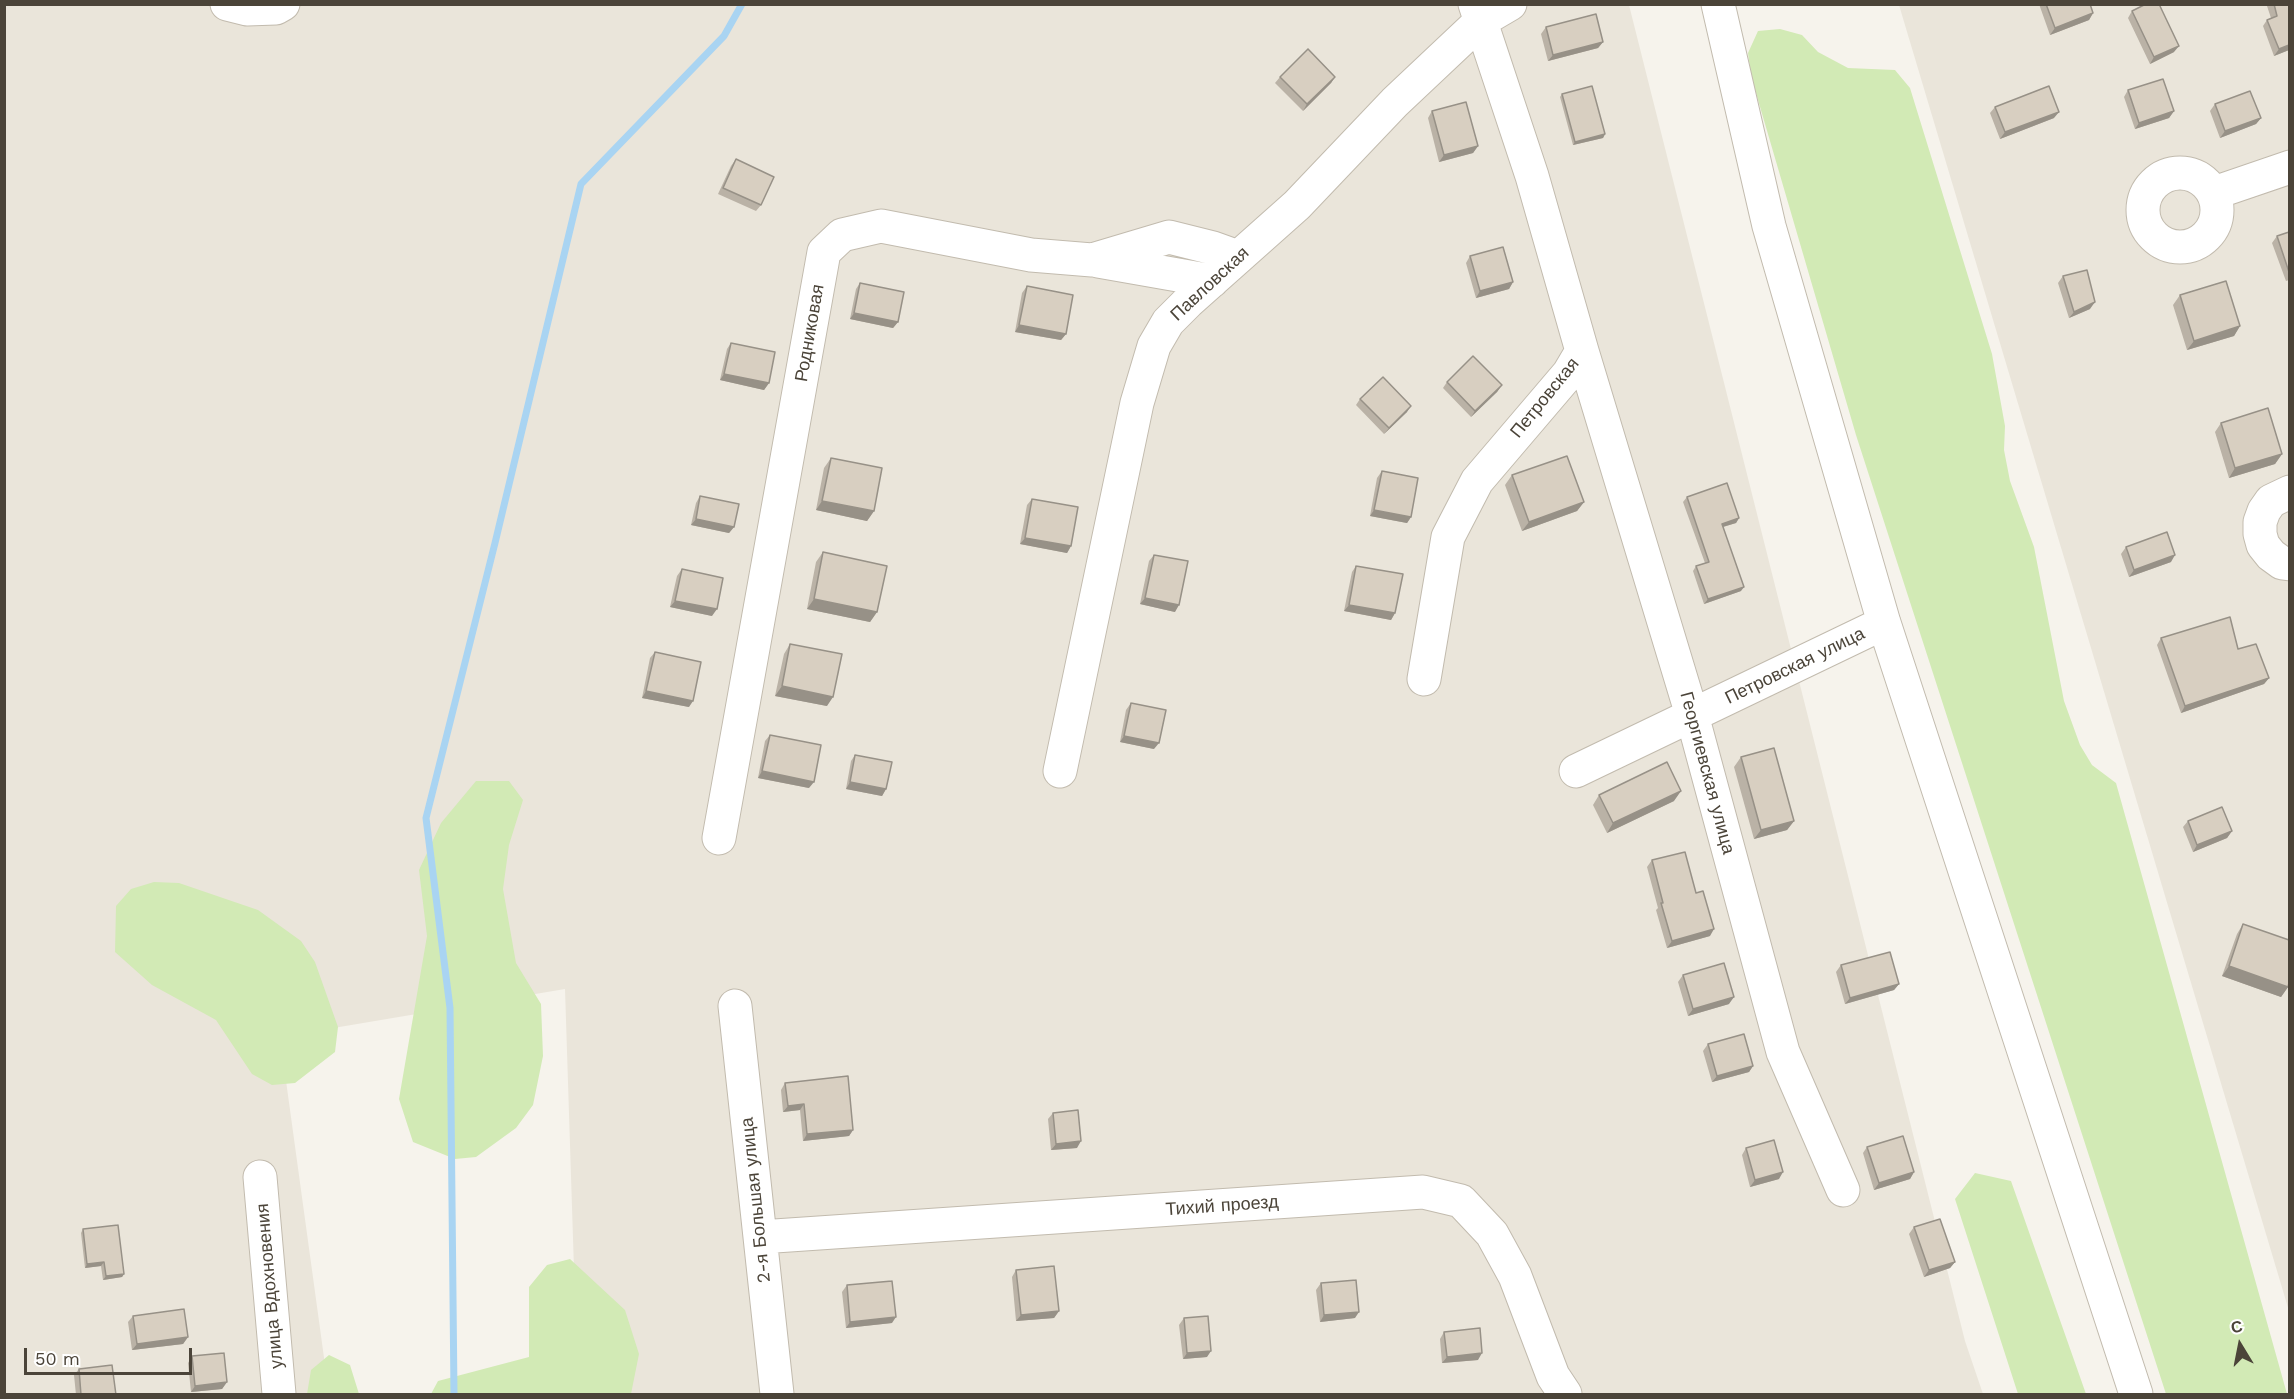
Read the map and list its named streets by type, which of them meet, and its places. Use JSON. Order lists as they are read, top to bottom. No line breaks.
{"streets":{"street":["Павловская","Родниковая","Петровская","Петровская улица","Георгиевская улица","2-я Большая улица","Тихий проезд","улица Вдохновения"]},"crossings":[["Павловская","Родниковая"],["Павловская","Петровская"],["Петровская","Георгиевская улица"],["Петровская улица","Георгиевская улица"],["2-я Большая улица","Тихий проезд"]],"scale_bar":"50 m","north":"top"}
